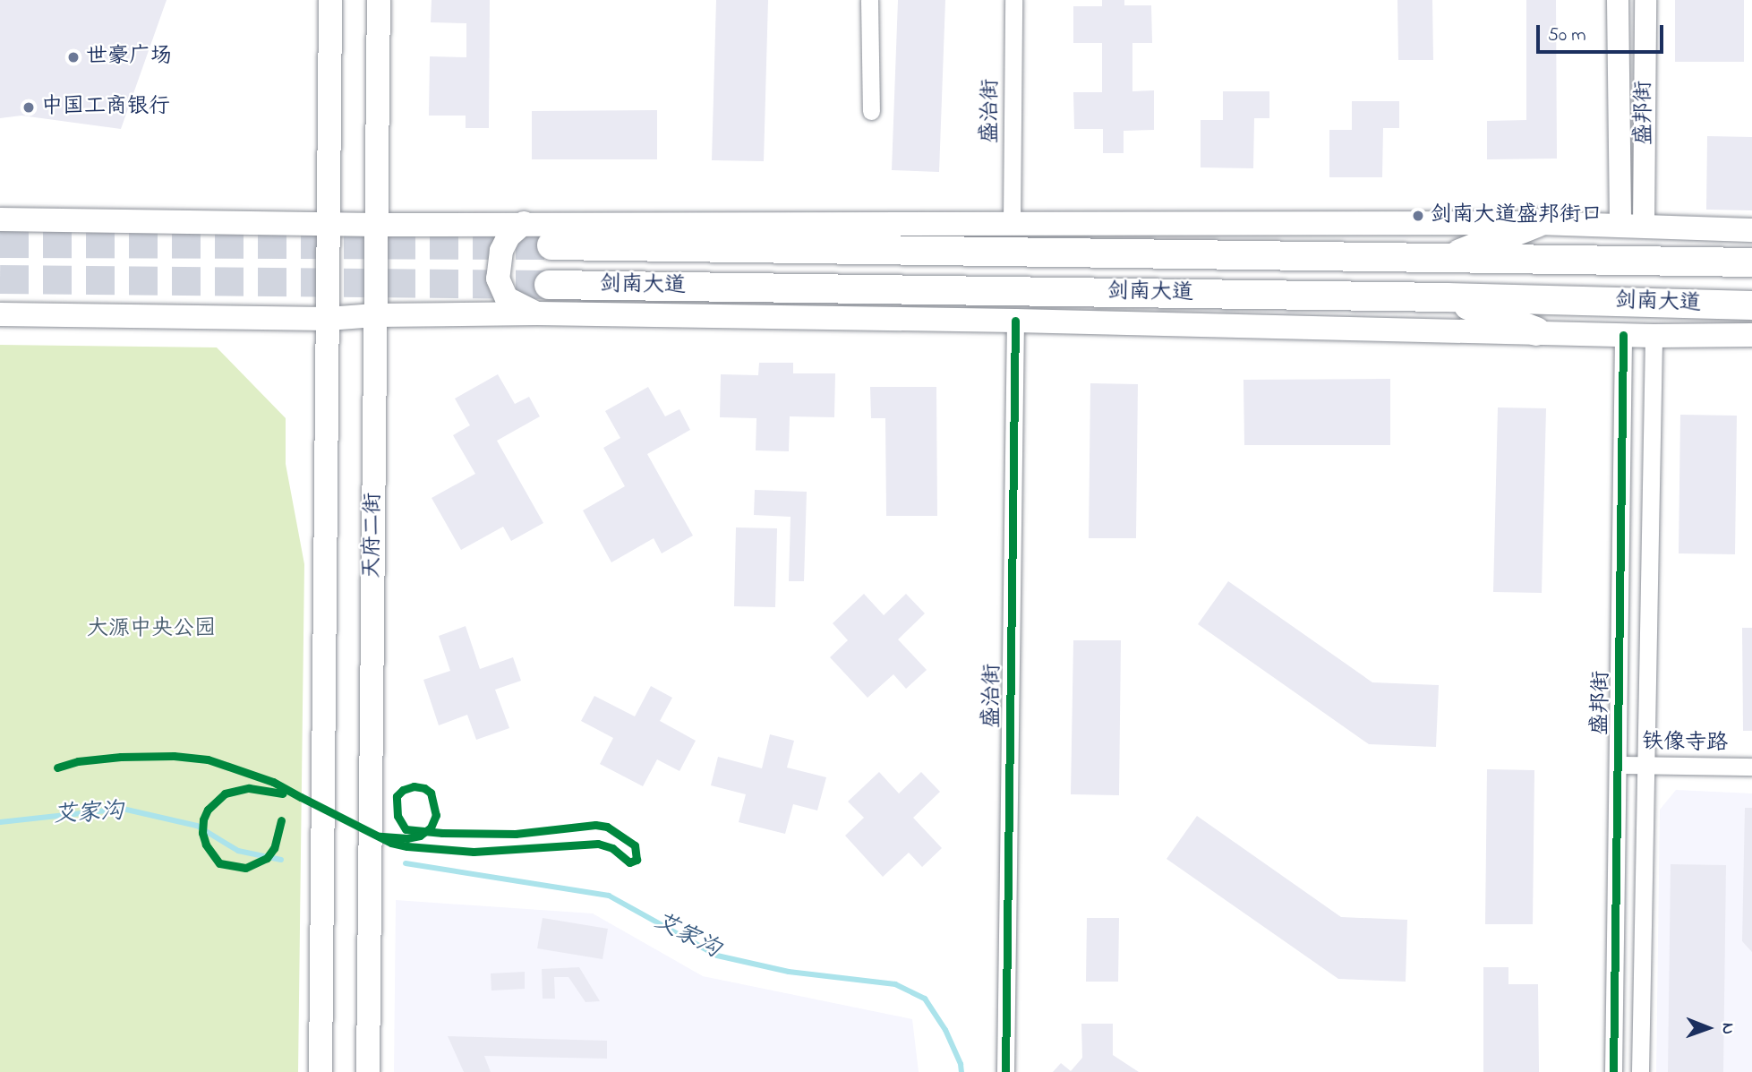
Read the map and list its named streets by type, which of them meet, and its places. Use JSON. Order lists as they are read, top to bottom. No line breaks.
{"streets":{"highway":["剑南大道"],"main road":["天府二街"],"street":["盛治街","盛邦街","铁像寺路"]},"crossings":[["盛邦街","铁像寺路"]],"water":["艾家沟"],"parks":["大源中央公园"],"places":["世豪广场","中国工商银行","剑南大道盛邦街口"],"scale_bar":"50 m","north":"right"}
